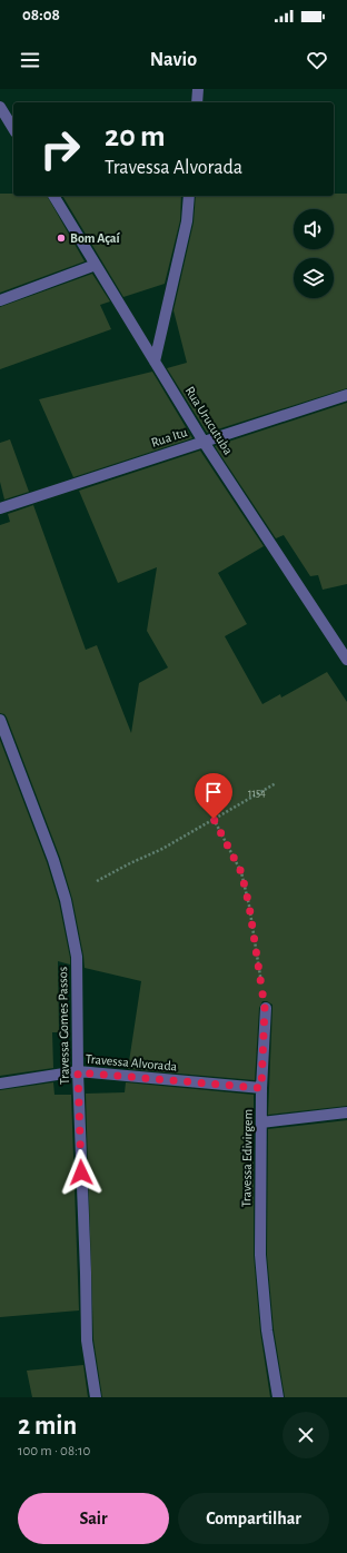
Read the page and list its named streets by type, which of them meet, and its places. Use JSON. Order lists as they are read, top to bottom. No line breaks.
{"streets":{"street":["Rua Urucutuba","Rua Itu","Travessa Gomes Passos","Travessa Alvorada","Travessa Edivirgem"]},"crossings":[["Rua Urucutuba","Rua Itu"],["Travessa Gomes Passos","Travessa Alvorada"],["Travessa Alvorada","Travessa Edivirgem"]],"places":["Bom Açaí"],"house_numbers":["1154"],"page":{"status":"08:08","header":"Navio","turn":["20 m","Travessa Alvorada"],"heading":["2 min","100 m · 08:10"],"buttons":["Sair","Compartilhar"]}}
